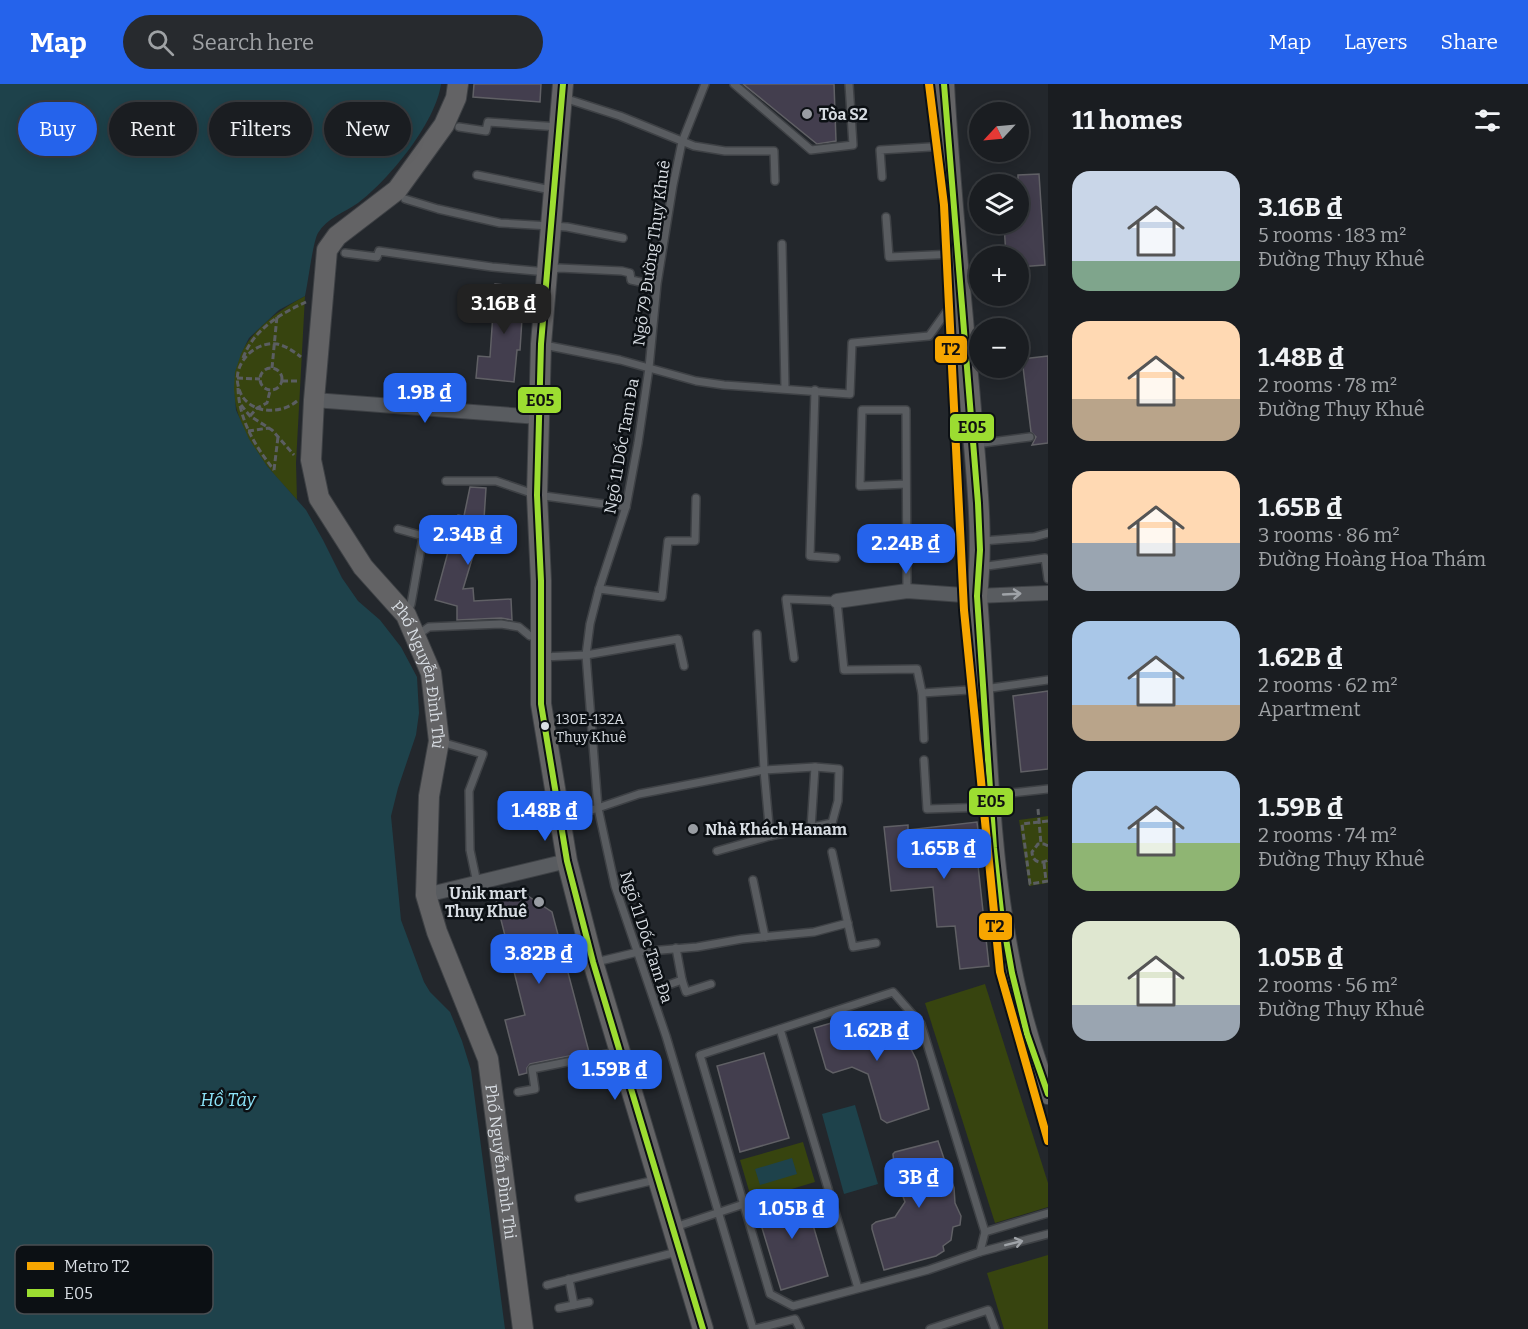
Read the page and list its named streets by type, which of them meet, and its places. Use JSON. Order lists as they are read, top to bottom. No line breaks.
{"streets":{"main road":["Phố Nguyễn Đình Thi"],"lane":["Ngõ 79 Đường Thụy Khuê","Ngõ 11 Dốc Tam Đa"]},"crossings":[["Ngõ 79 Đường Thụy Khuê","Ngõ 11 Dốc Tam Đa"]],"water":["Hồ Tây"],"places":["Tòa S2","130E-132A Thụy Khuê","Nhà Khách Hanam","Unik mart Thuỵ Khuê"],"lines":["metro line T2","transit line E05"],"legend":["Metro T2","E05"],"north":"bottom left","page":{"header":"Map","search":"Search here","nav":["Map","Layers","Share"],"heading":"11 homes","map_buttons":["+","−"],"chip":["Buy","Rent","Filters","New"],"list":[{"name":"3.16B ₫","note":"5 rooms · 183 m² · Đường Thụy Khuê"},{"name":"1.48B ₫","note":"2 rooms · 78 m² · Đường Thụy Khuê"},{"name":"1.65B ₫","note":"3 rooms · 86 m² · Đường Hoàng Hoa Thám"},{"name":"1.62B ₫","note":"2 rooms · 62 m² · Apartment"},{"name":"1.59B ₫","note":"2 rooms · 74 m² · Đường Thụy Khuê"},{"name":"1.05B ₫","note":"2 rooms · 56 m² · Đường Thụy Khuê"}],"price":["3.16B ₫","1.9B ₫","2.34B ₫","2.24B ₫","1.48B ₫","1.65B ₫","3.82B ₫","1.62B ₫","1.59B ₫","3B ₫","1.05B ₫"]}}
